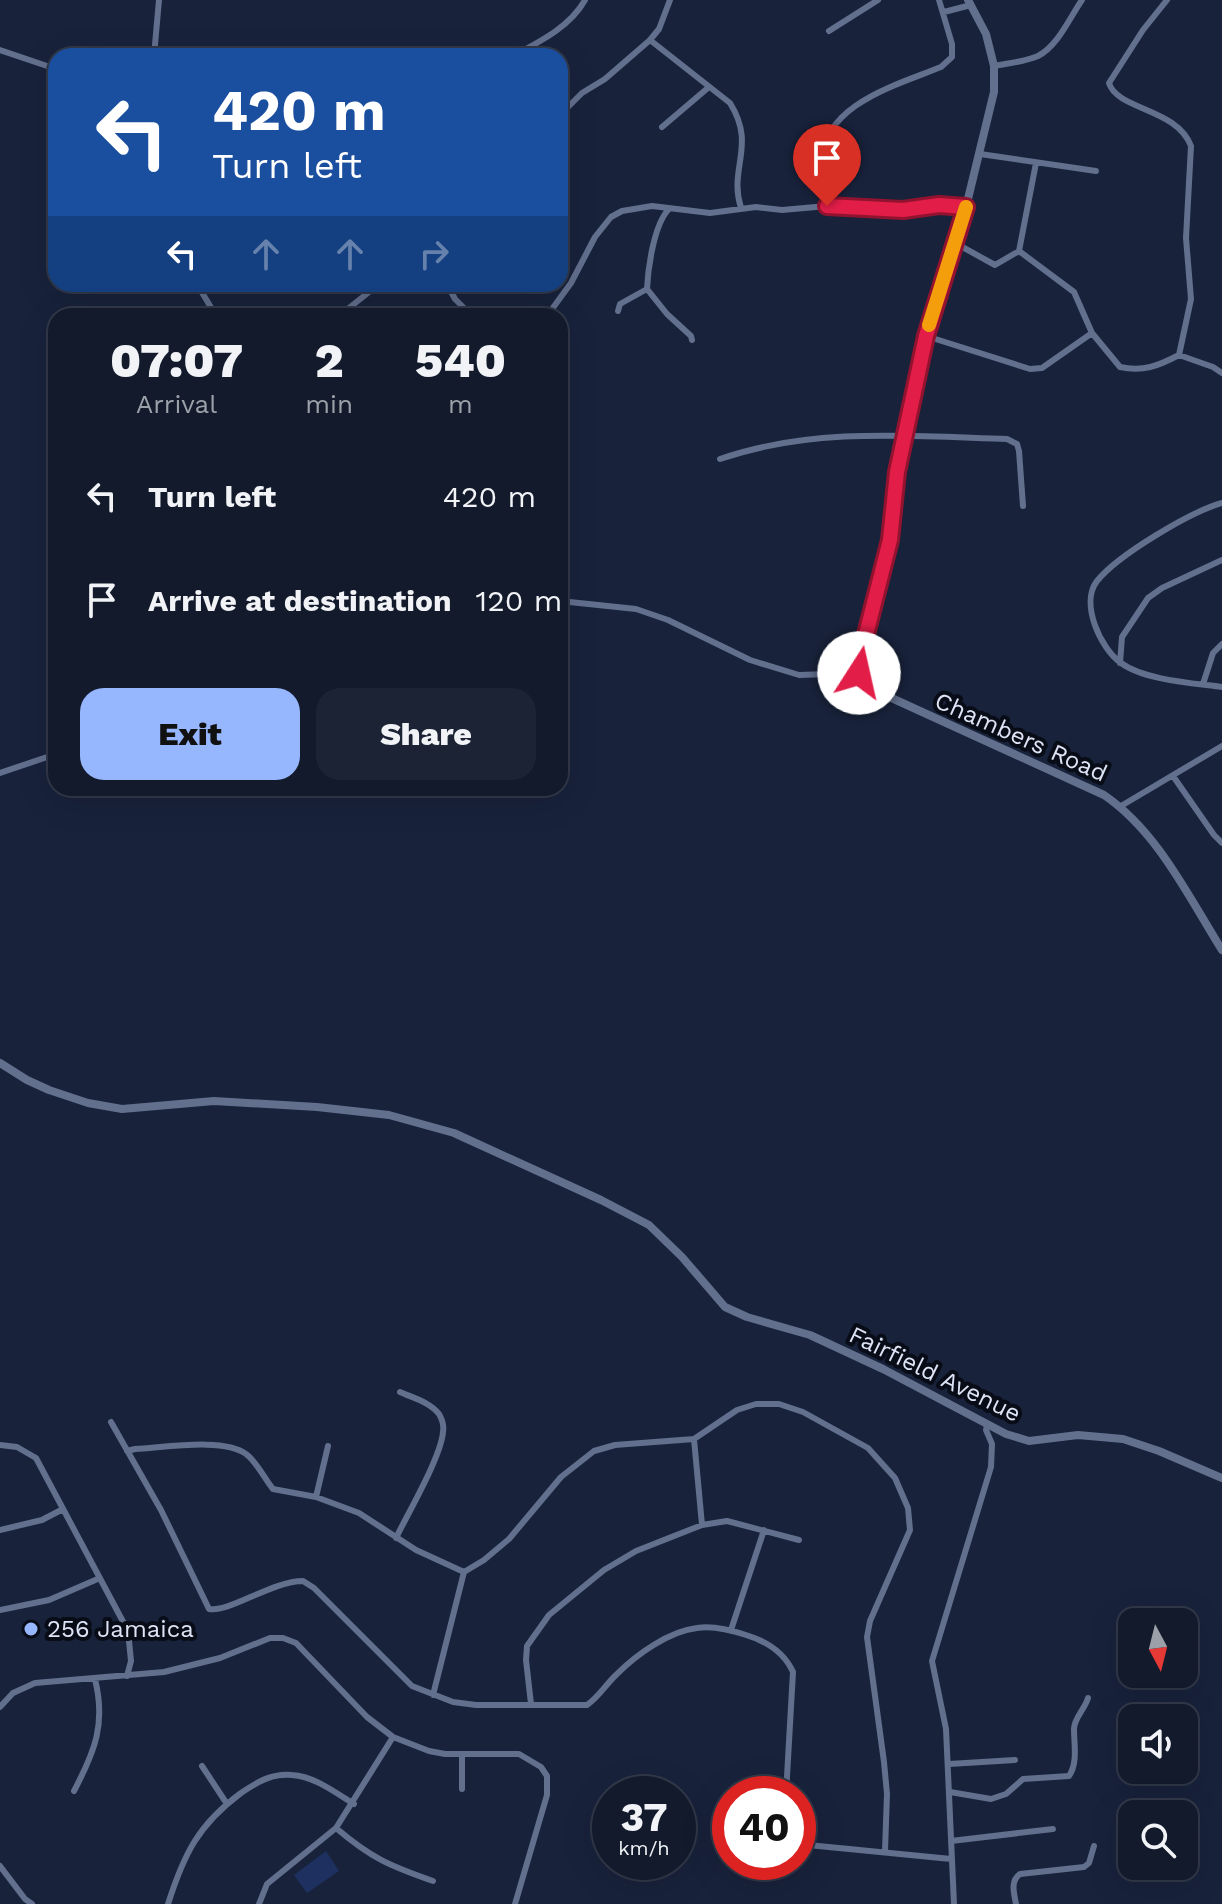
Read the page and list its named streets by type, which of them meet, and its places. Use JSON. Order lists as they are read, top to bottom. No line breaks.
{"streets":{"street":["Chambers Road","Fairfield Avenue"]},"places":["256 Jamaica"],"north":"bottom","page":{"turn":["420 m","Turn left"],"eta":["07:07","Arrival","2","min","540","m"],"list":[{"name":"Turn left","value":"420 m"},{"name":"Arrive at destination","value":"120 m"}],"buttons":["Exit","Share"],"speed":"37 km/h","limit":"40"}}
